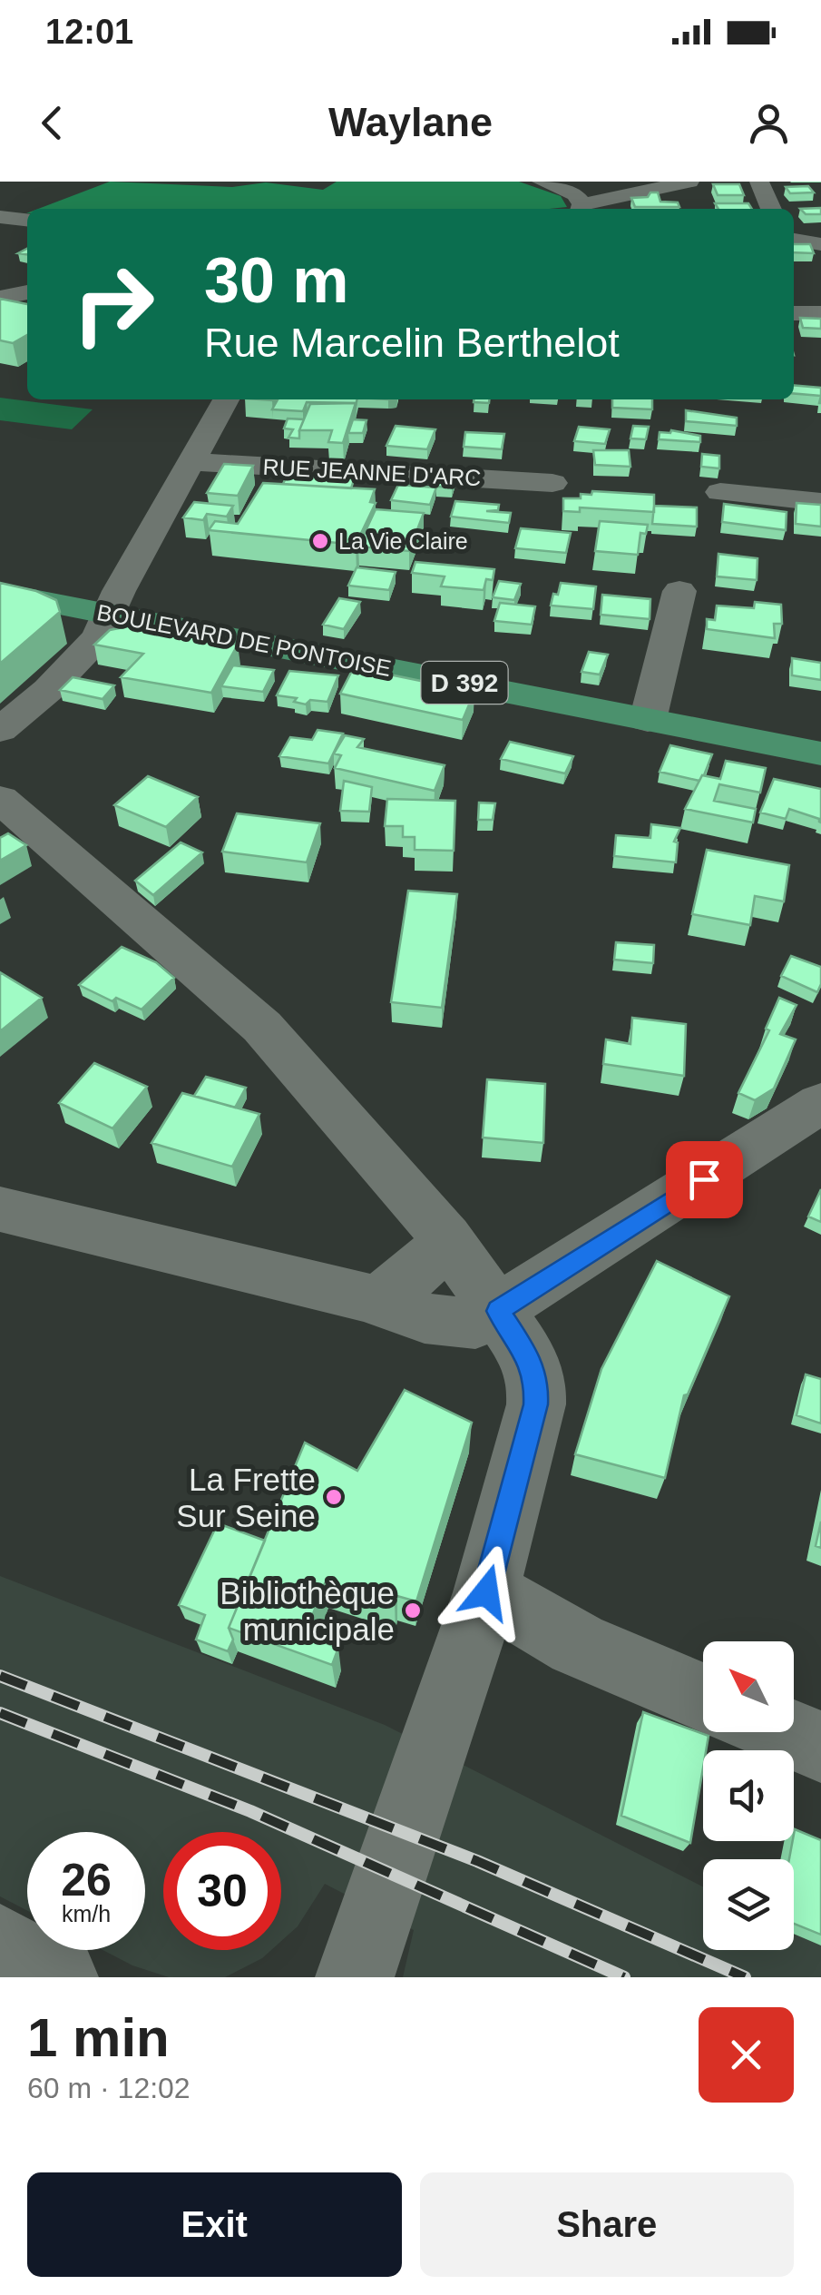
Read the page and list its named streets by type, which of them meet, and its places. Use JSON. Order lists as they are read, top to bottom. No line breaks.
{"streets":{"main road":["BOULEVARD DE PONTOISE","D 392"],"street":["RUE JEANNE D'ARC"]},"places":["La Vie Claire","La Frette Sur Seine","Bibliothèque municipale"],"north":"top left","page":{"status":"12:01","header":"Waylane","turn":["30 m","Rue Marcelin Berthelot"],"speed":"26 km/h","limit":"30","heading":["1 min","60 m · 12:02"],"buttons":["Exit","Share"]}}
